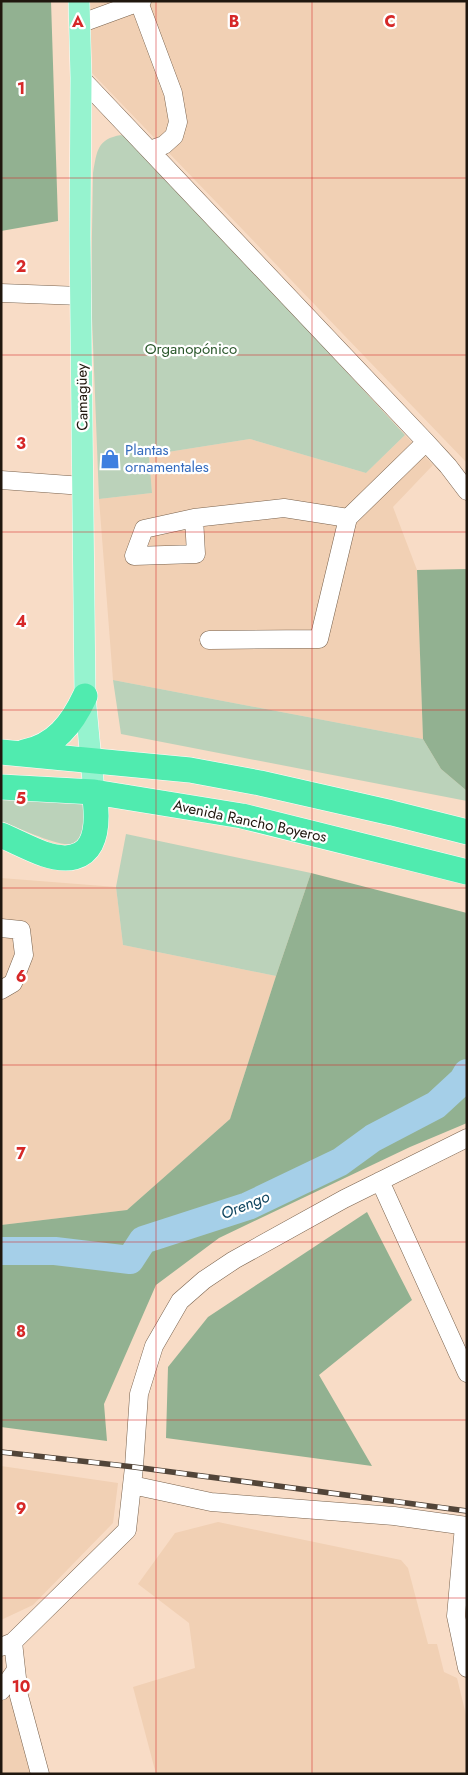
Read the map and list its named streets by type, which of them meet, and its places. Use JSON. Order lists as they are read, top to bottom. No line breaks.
{"streets":{"highway":["Avenida Rancho Boyeros"],"main road":["Camagüey"]},"crossings":[["Camagüey","Avenida Rancho Boyeros"]],"water":["Orengo"],"parks":["Organopónico"],"places":{"shop":["Plantas ornamentales"]},"grid":{"columns":["A","B","C"],"rows":["1","2","3","4","5","6","7","8","9","10"]}}
